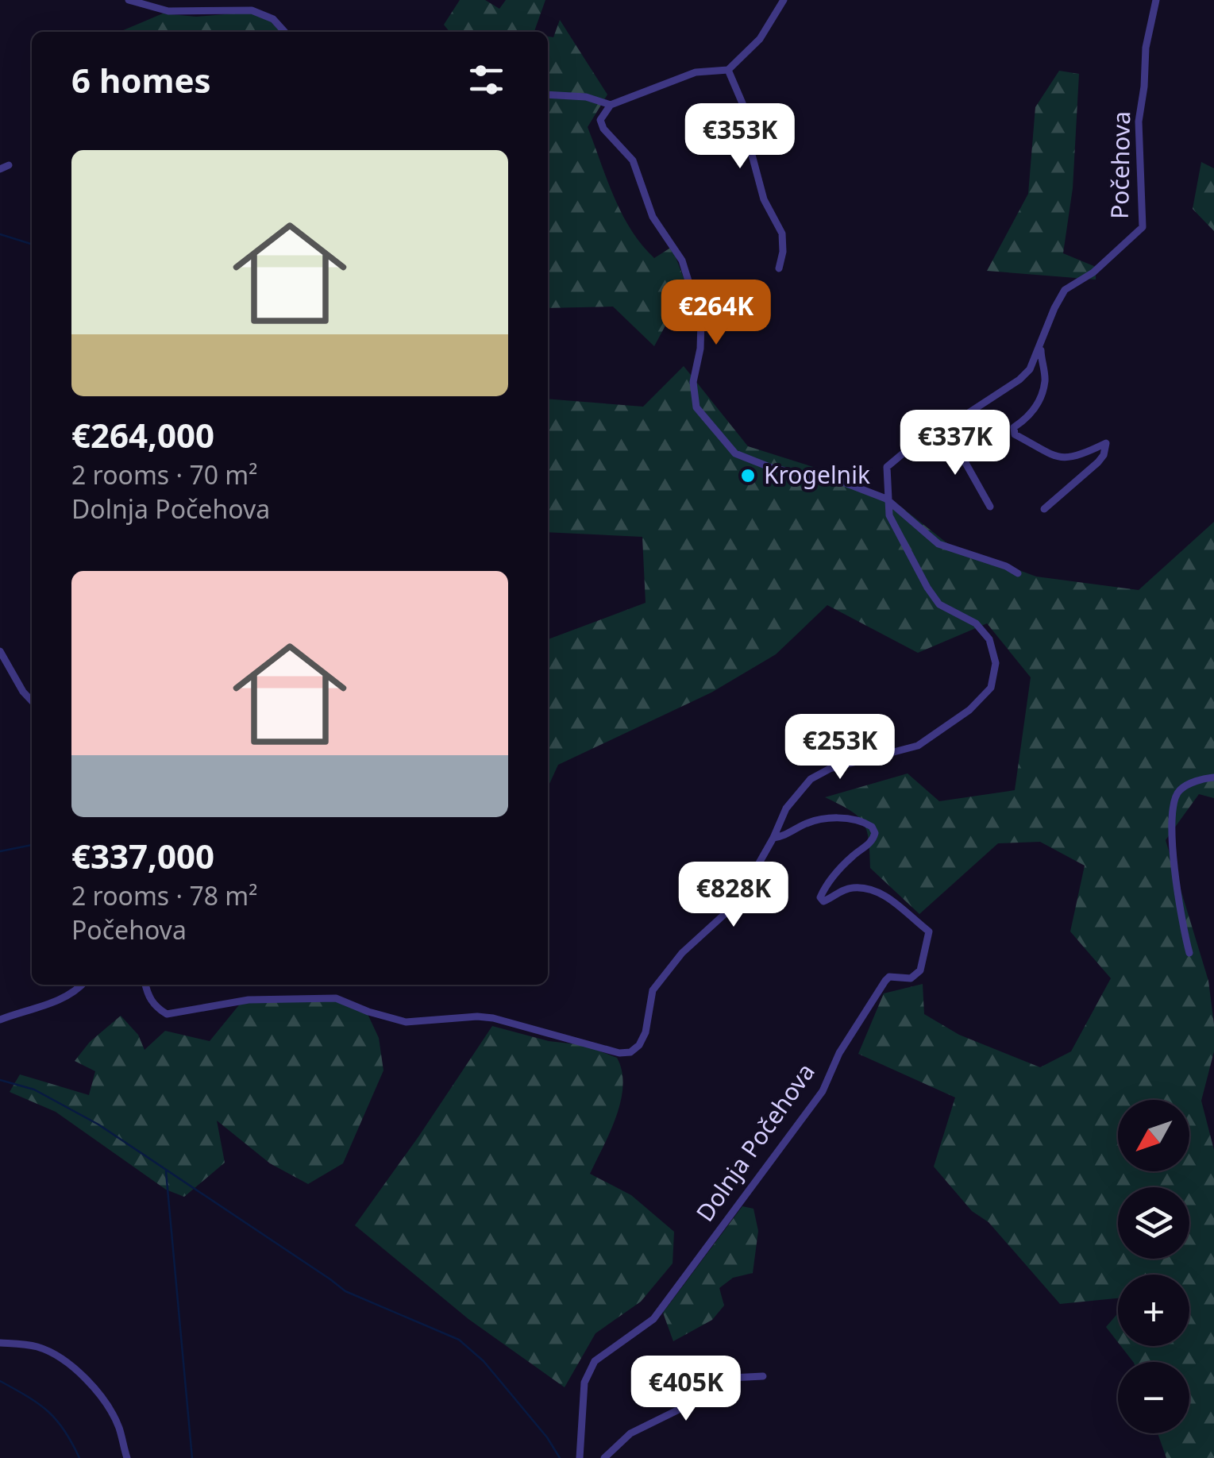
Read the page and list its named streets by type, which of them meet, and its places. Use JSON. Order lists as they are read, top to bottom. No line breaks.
{"streets":{"street":["Počehova","Dolnja Počehova"]},"places":["Krogelnik"],"north":"bottom left","page":{"heading":"6 homes","price":["€353K","€264K","€337K","€253K","€828K","€405K"],"list":[{"name":"€264,000","note":"2 rooms · 70 m² · Dolnja Počehova"},{"name":"€337,000","note":"2 rooms · 78 m² · Počehova"}],"map_buttons":["+","−"]}}
